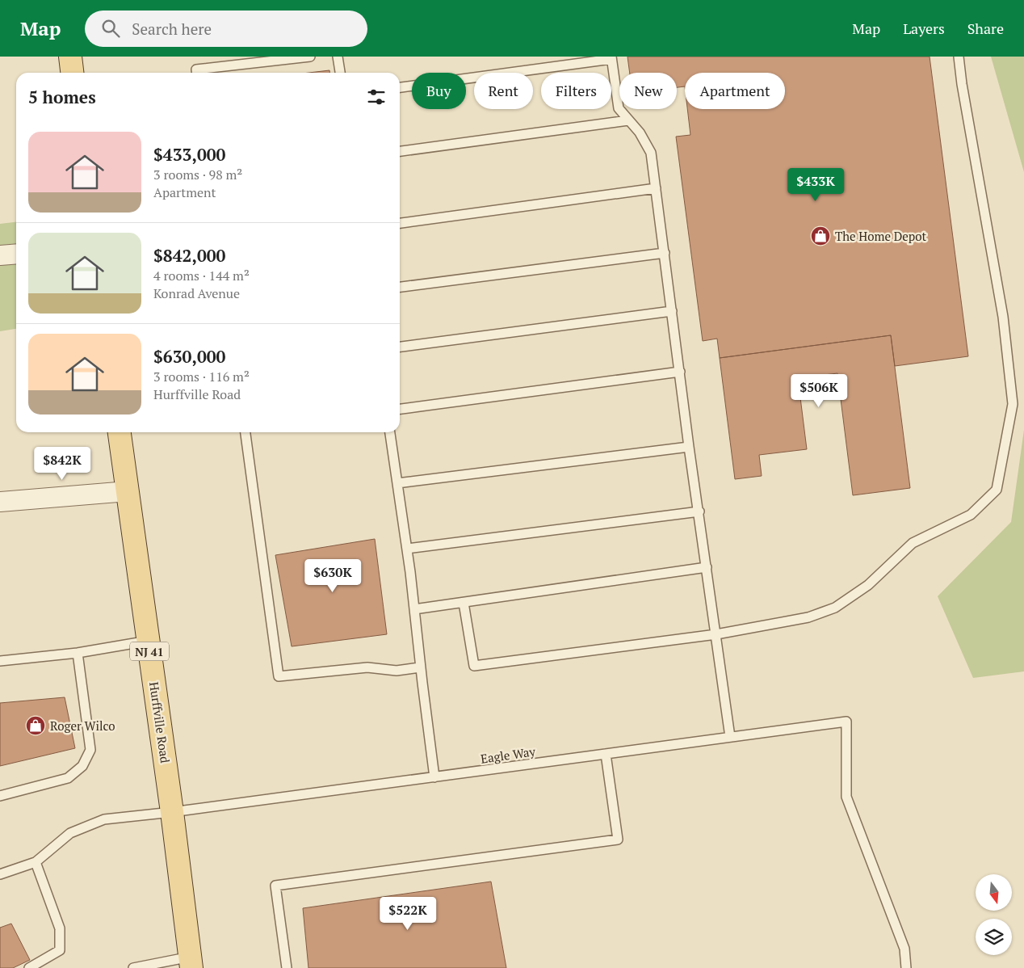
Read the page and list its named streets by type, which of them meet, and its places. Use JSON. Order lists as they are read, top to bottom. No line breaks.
{"streets":{"main road":["NJ 41","Hurffville Road"],"lane":["Eagle Way"]},"crossings":[["Hurffville Road","Eagle Way"]],"places":{"shop":["The Home Depot","Roger Wilco"]},"north":"bottom","page":{"header":"Map","search":"Search here","nav":["Map","Layers","Share"],"chip":["Buy","Rent","Filters","New","Apartment"],"heading":"5 homes","list":[{"name":"$433,000","note":"3 rooms · 98 m² · Apartment"},{"name":"$842,000","note":"4 rooms · 144 m² · Konrad Avenue"},{"name":"$630,000","note":"3 rooms · 116 m² · Hurffville Road"}],"price":["$433K","$506K","$842K","$630K","$522K"]}}
